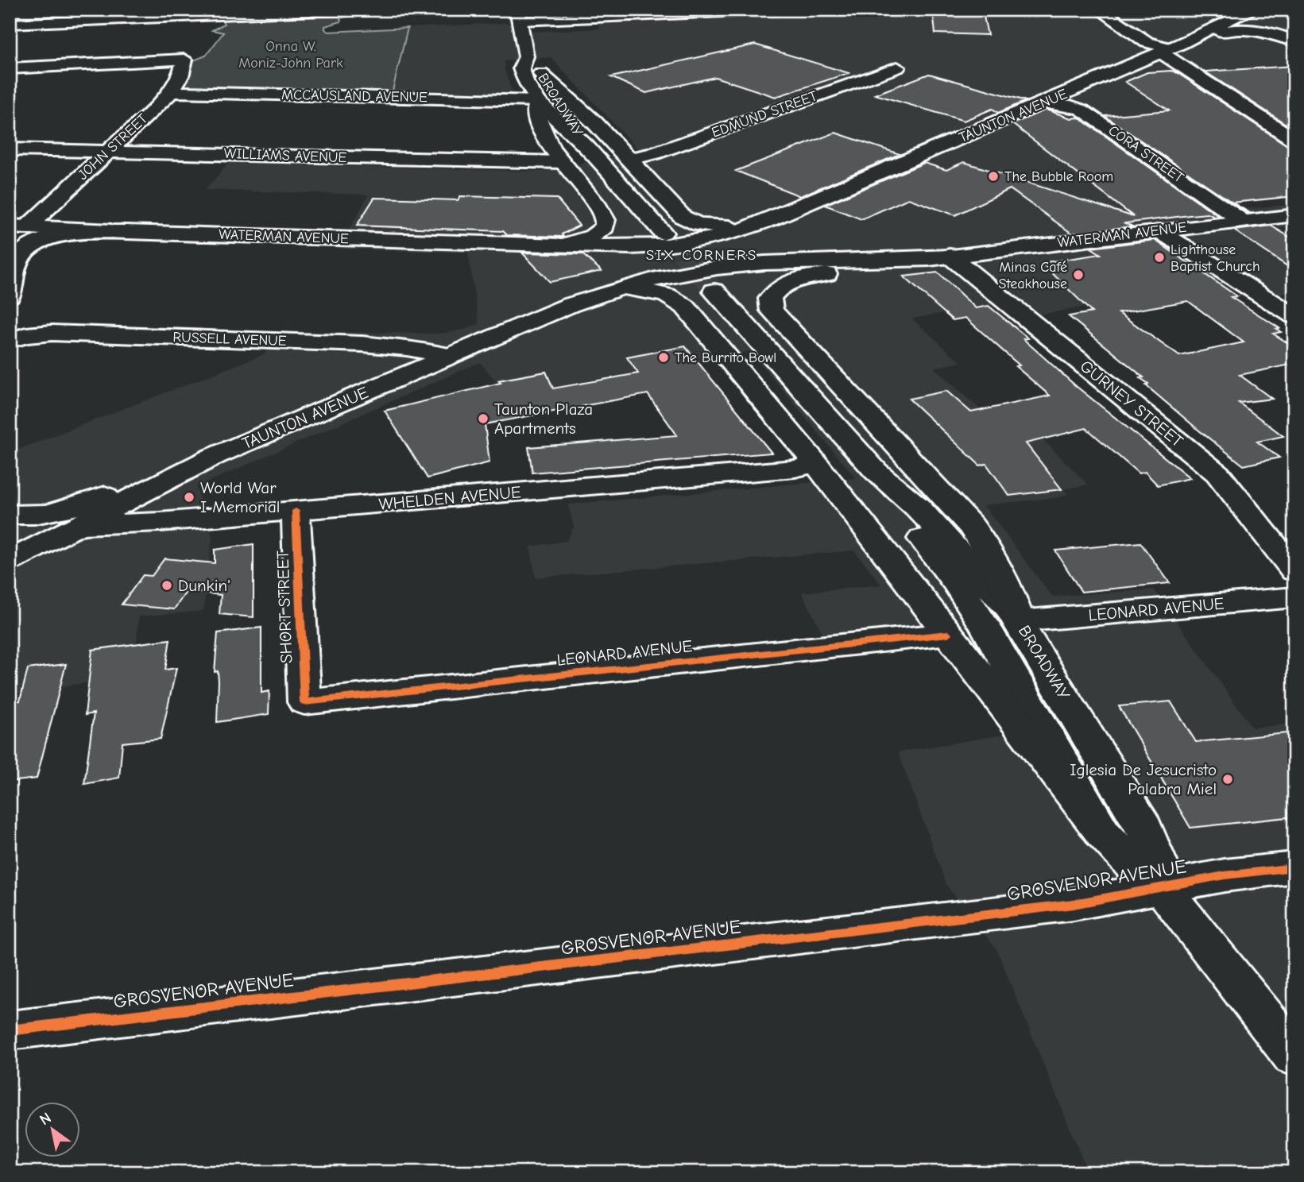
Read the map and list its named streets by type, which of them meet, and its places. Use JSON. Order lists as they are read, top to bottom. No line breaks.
{"streets":{"main road":["MCCAUSLAND AVENUE","BROADWAY","EDMUND STREET","TAUNTON AVENUE","JOHN STREET","CORA STREET","WILLIAMS AVENUE","WATERMAN AVENUE","RUSSELL AVENUE","GURNEY STREET","WHELDEN AVENUE","SHORT STREET","LEONARD AVENUE","GROSVENOR AVENUE"]},"crossings":[["MCCAUSLAND AVENUE","BROADWAY"],["MCCAUSLAND AVENUE","JOHN STREET"],["BROADWAY","LEONARD AVENUE"],["BROADWAY","GROSVENOR AVENUE"],["TAUNTON AVENUE","CORA STREET"],["TAUNTON AVENUE","WATERMAN AVENUE"],["TAUNTON AVENUE","RUSSELL AVENUE"],["TAUNTON AVENUE","WHELDEN AVENUE"],["JOHN STREET","WILLIAMS AVENUE"],["JOHN STREET","WATERMAN AVENUE"],["CORA STREET","WATERMAN AVENUE"],["WATERMAN AVENUE","GURNEY STREET"],["WHELDEN AVENUE","SHORT STREET"],["SHORT STREET","LEONARD AVENUE"]],"districts":["SIX CORNERS"],"parks":["Onna W. Moniz-John Park"],"places":["The Bubble Room","Lighthouse Baptist Church","Minas Café Steakhouse","The Burrito Bowl","Taunton Plaza Apartments","World War I Memorial","Dunkin'","Iglesia De Jesucristo Palabra Miel"],"north":"top left"}
